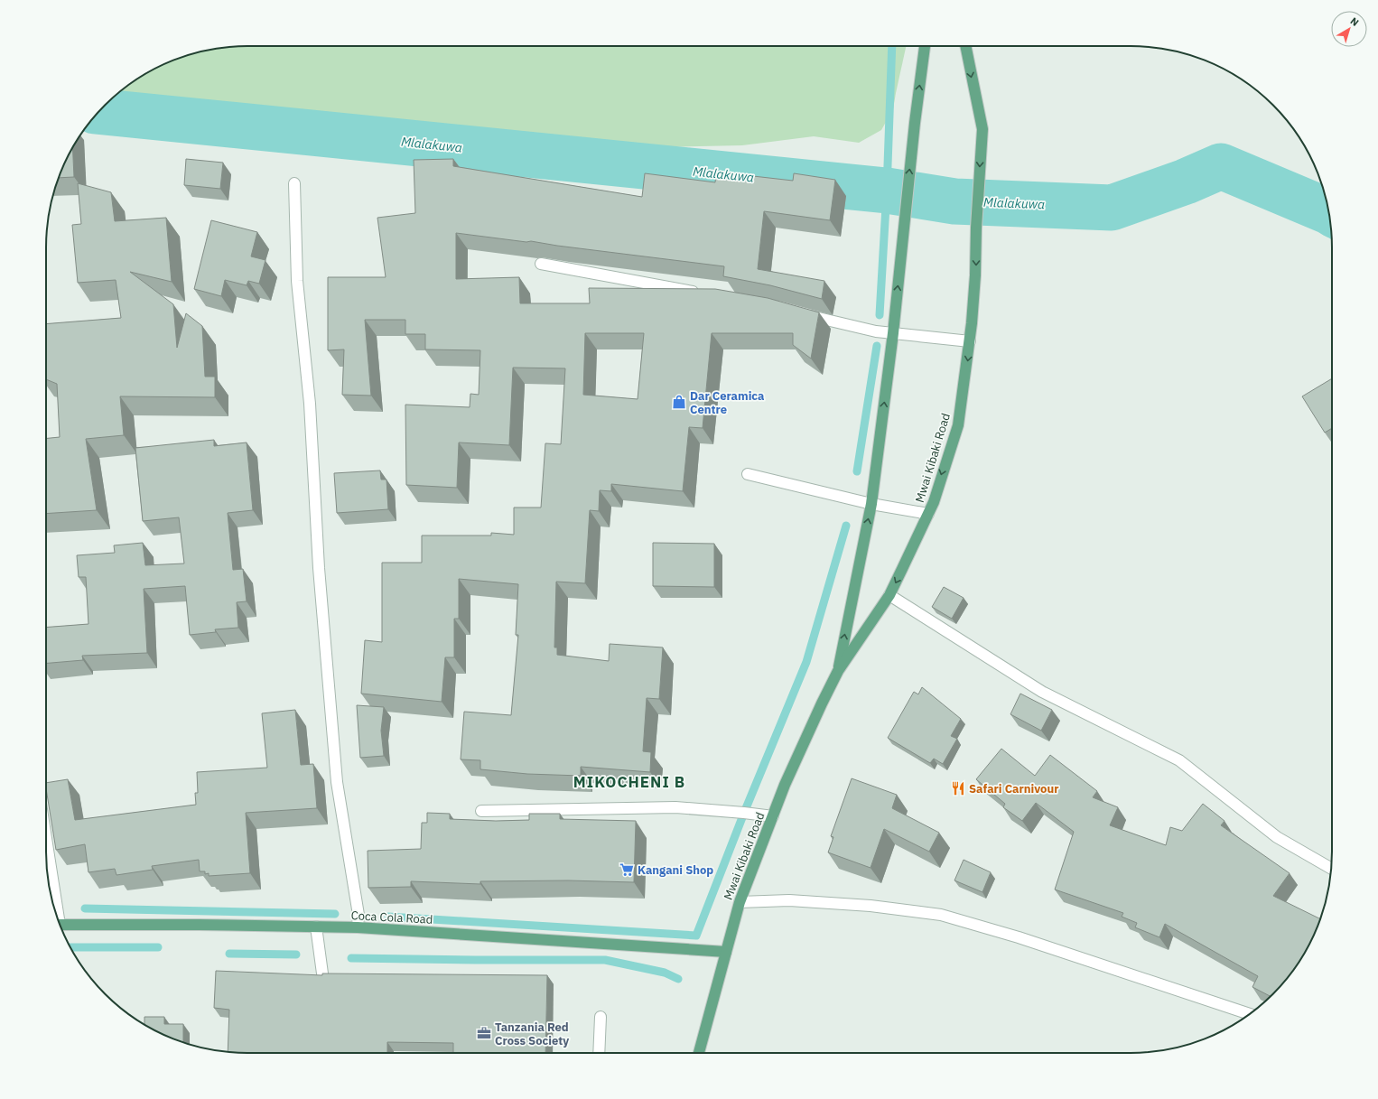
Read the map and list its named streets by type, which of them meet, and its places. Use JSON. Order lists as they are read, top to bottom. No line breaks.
{"streets":{"main road":["Mwai Kibaki Road","Coca Cola Road"]},"crossings":[["Mwai Kibaki Road","Coca Cola Road"]],"districts":["MIKOCHENI B"],"water":["Mlalakuwa"],"places":{"shop":["Dar Ceramica Centre"],"restaurant":["Safari Carnivour"],"supermarket":["Kangani Shop"],"office":["Tanzania Red Cross Society"]},"north":"top right"}
